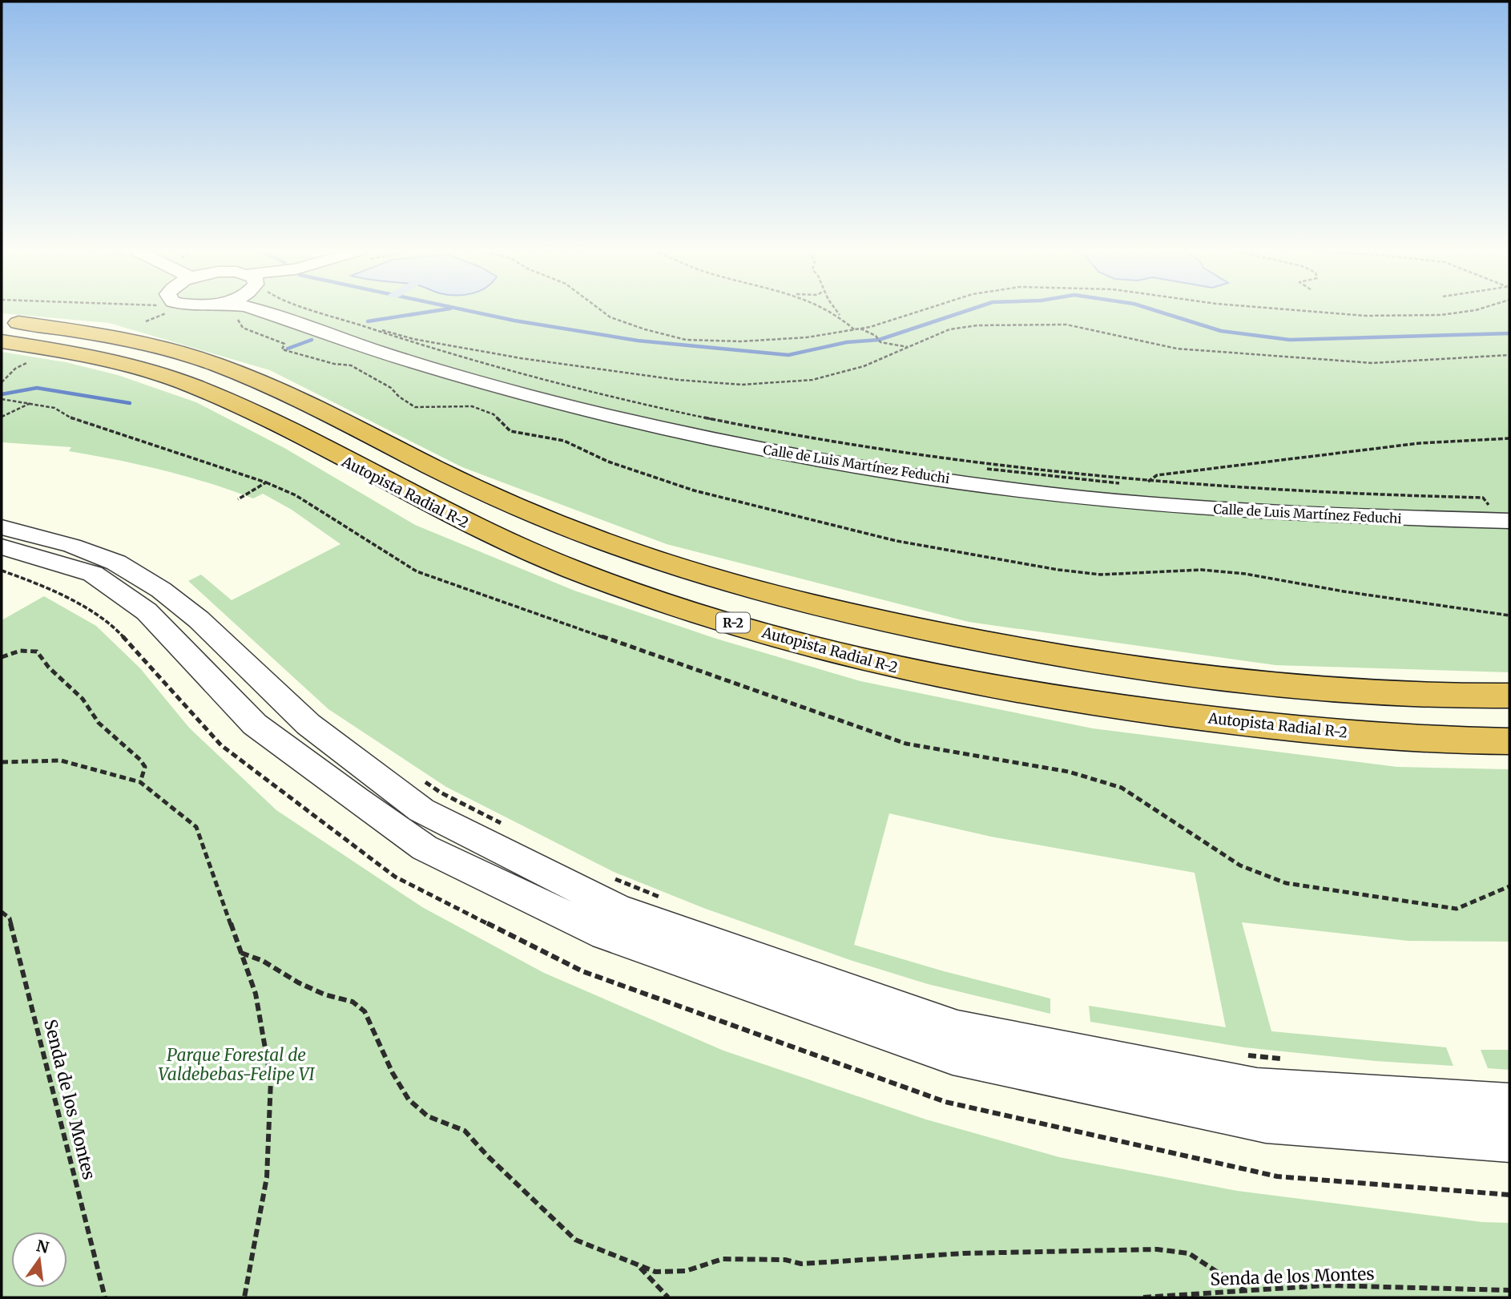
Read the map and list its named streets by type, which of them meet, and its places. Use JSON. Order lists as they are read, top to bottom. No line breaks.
{"streets":{"highway":["Autopista Radial R-2","R-2"],"street":["Calle de Luis Martínez Feduchi"],"path":["Senda de los Montes"]},"parks":["Parque Forestal de Valdebebas-Felipe VI"],"north":"top"}
